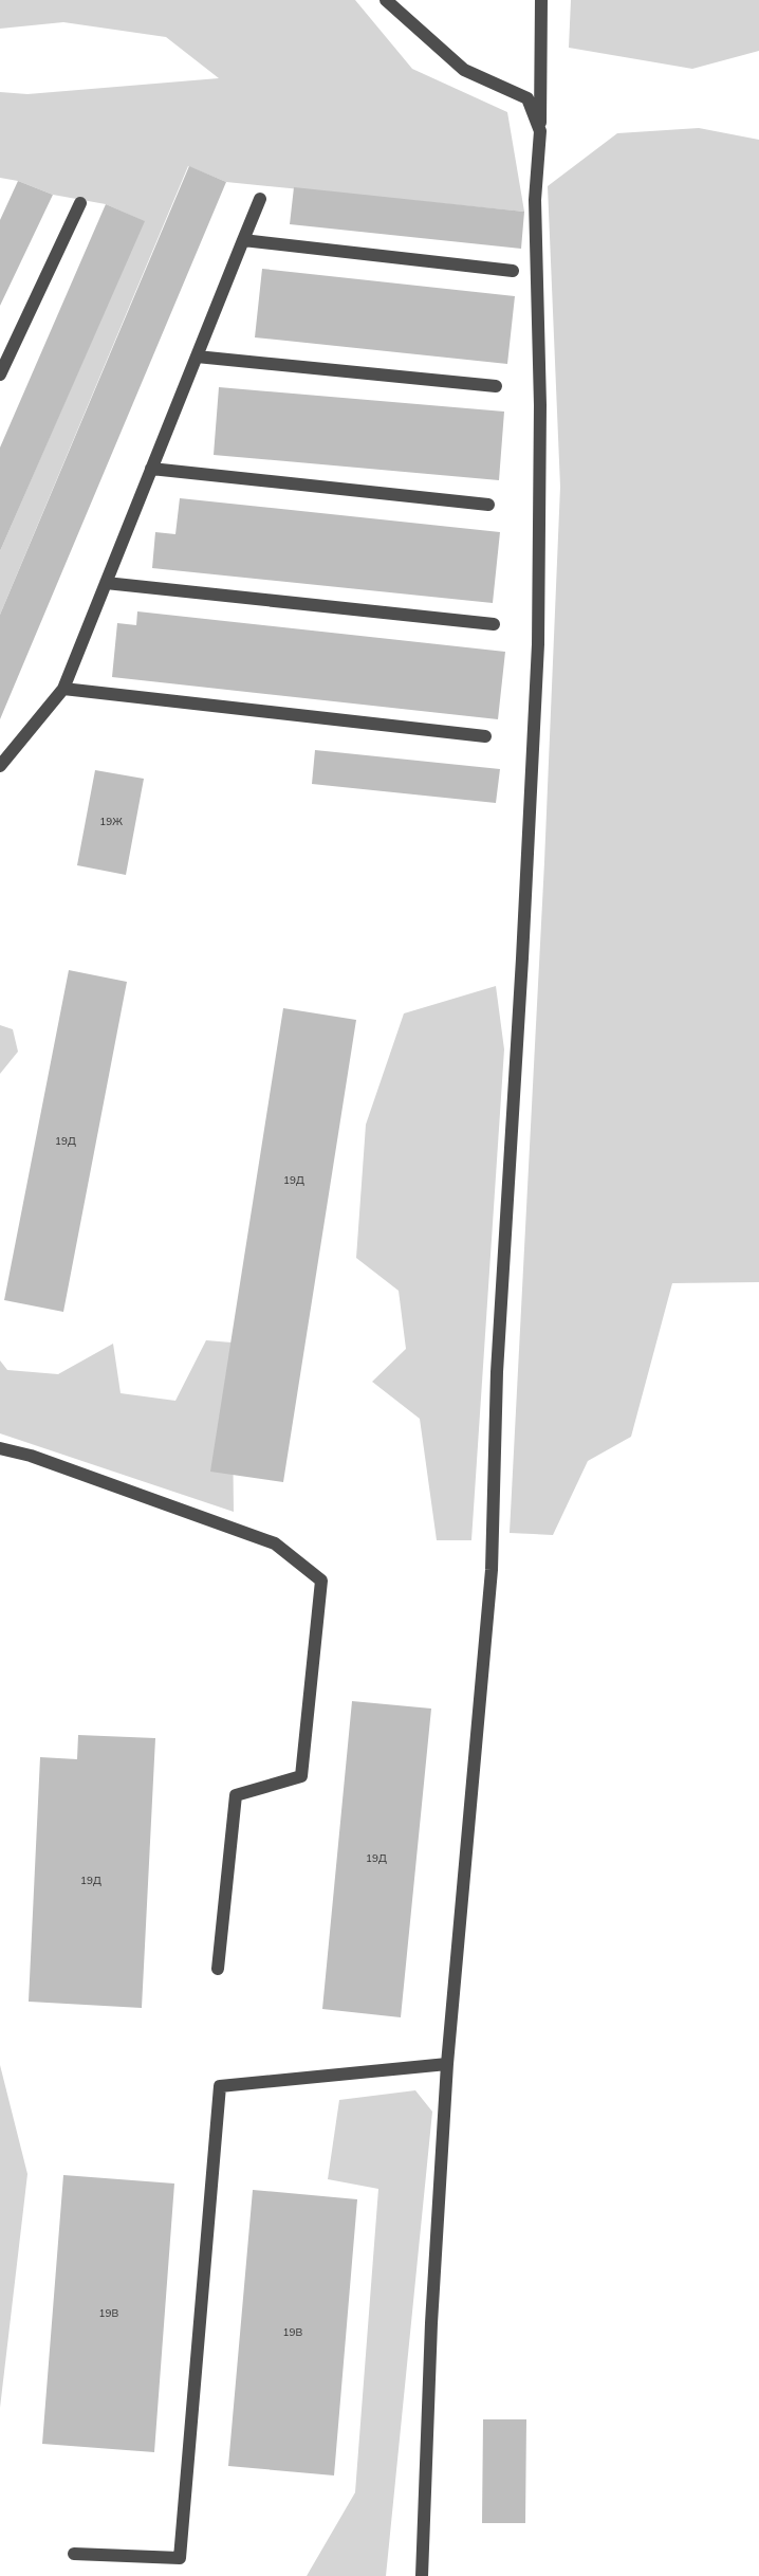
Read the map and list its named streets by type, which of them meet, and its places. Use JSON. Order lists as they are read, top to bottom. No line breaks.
{"house_numbers":["19Ж","19Д","19Д","19Д","19Д","19В","19В"]}
